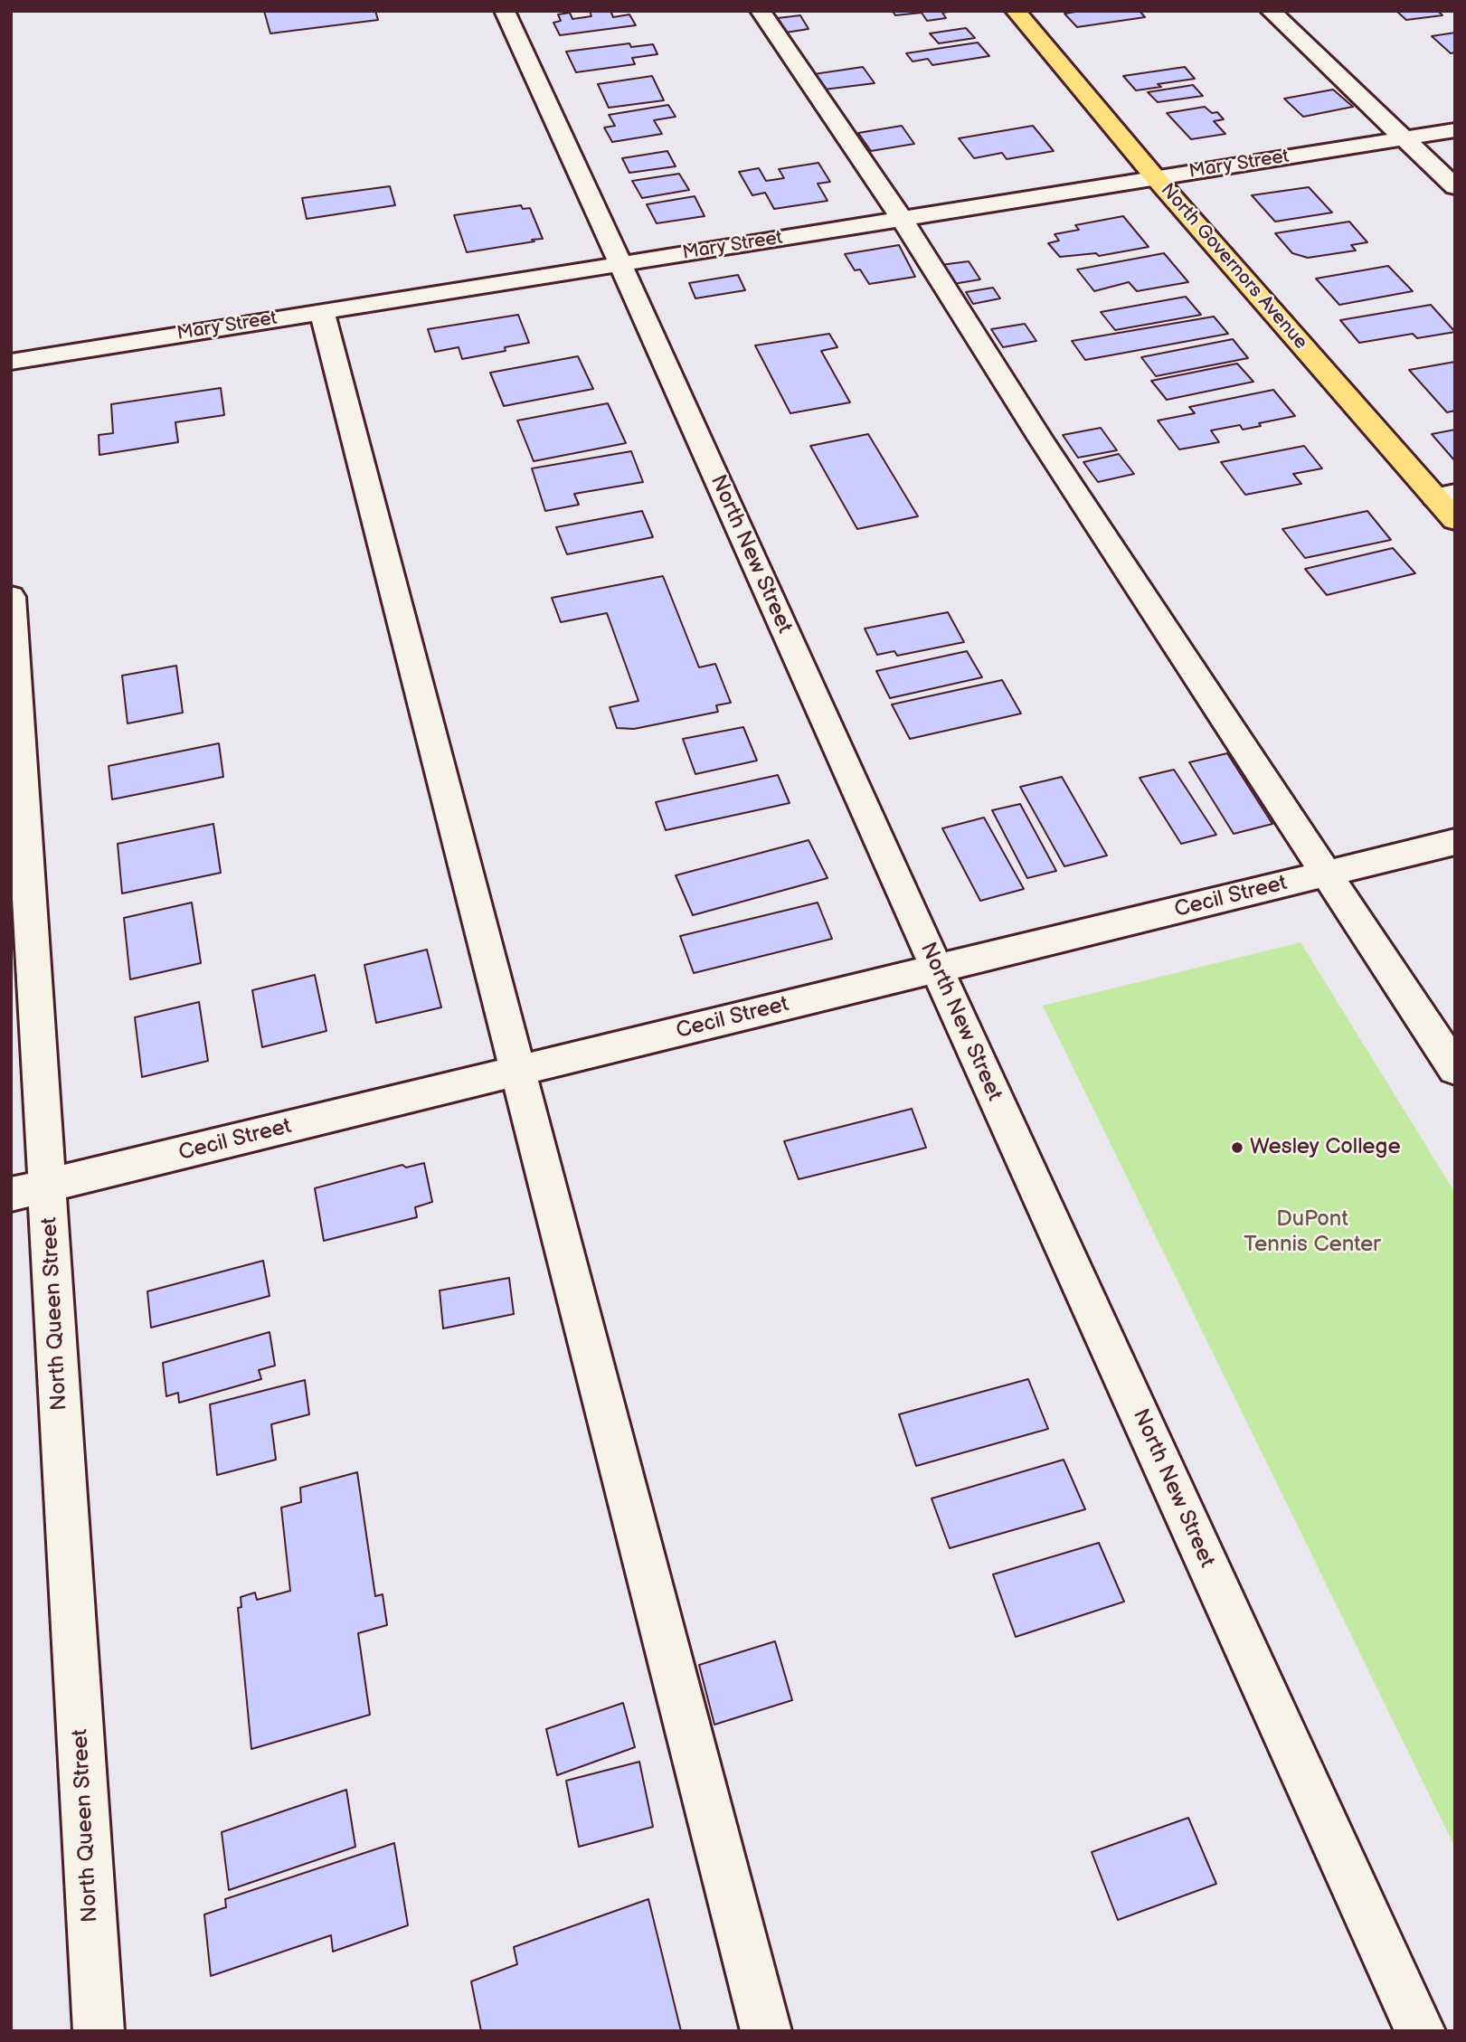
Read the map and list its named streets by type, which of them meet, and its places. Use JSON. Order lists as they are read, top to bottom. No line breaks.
{"streets":{"main road":["North Governors Avenue"],"street":["Mary Street","North New Street","Cecil Street","North Queen Street"]},"crossings":[["Mary Street","North Governors Avenue"],["Mary Street","North New Street"],["North New Street","Cecil Street"],["Cecil Street","North Queen Street"]],"parks":["DuPont Tennis Center"],"places":["Wesley College"]}
